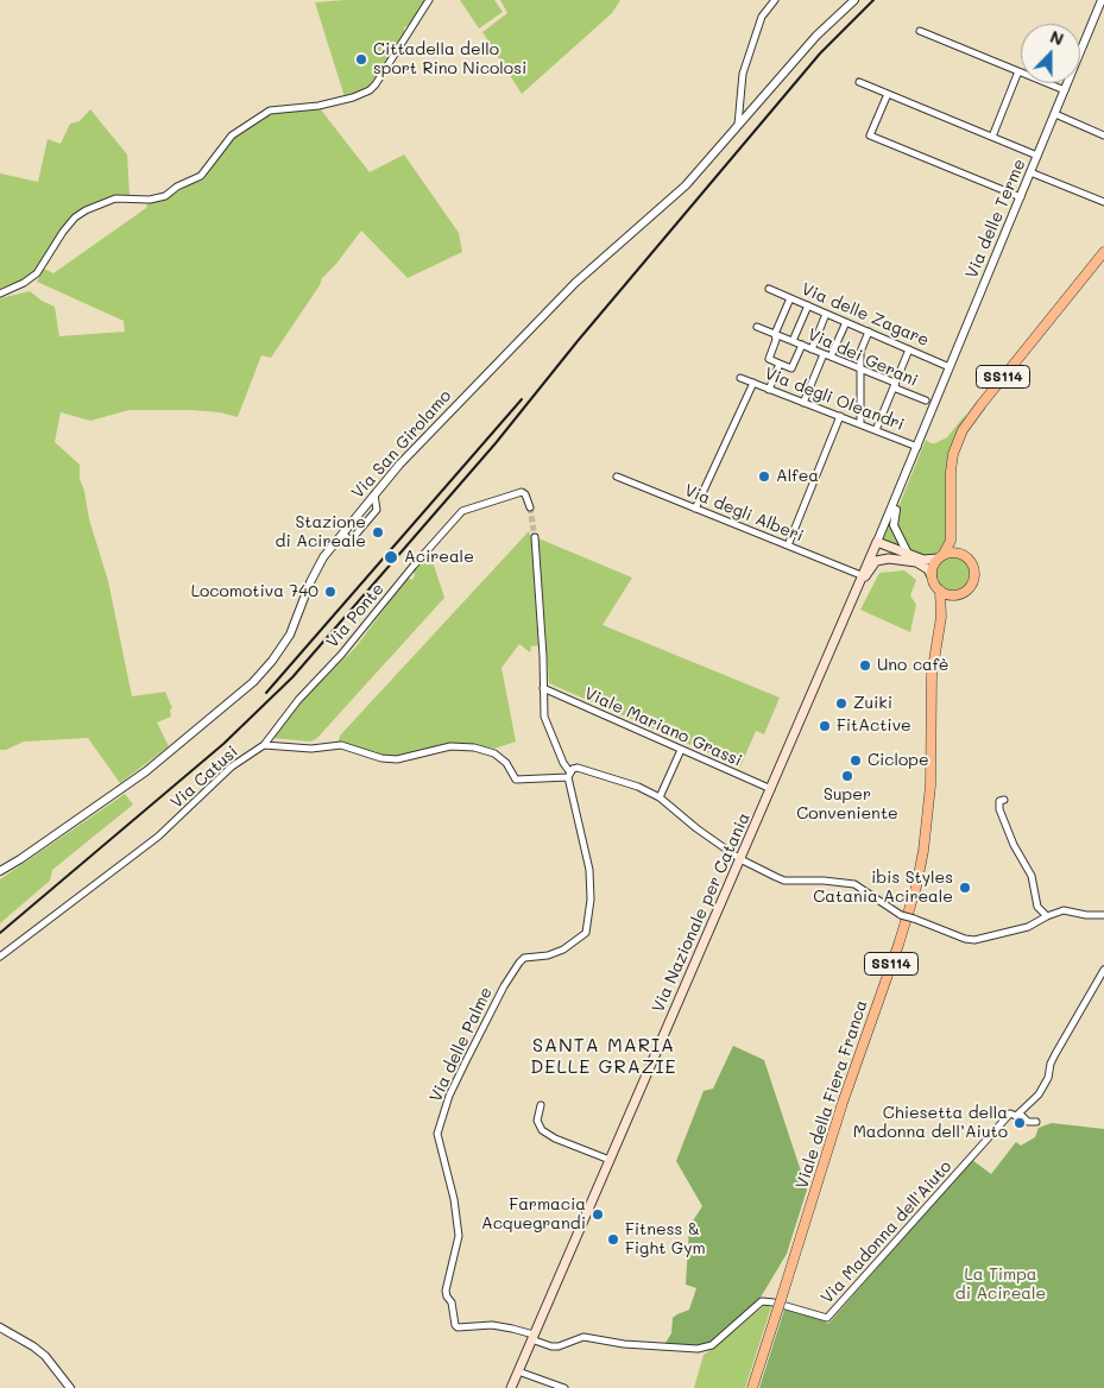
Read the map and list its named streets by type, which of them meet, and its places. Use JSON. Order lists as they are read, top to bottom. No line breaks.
{"streets":{"main road":["SS114","Via Nazionale per Catania","Viale della Fiera Franca"],"street":["Via delle Terme","Via delle Zagare","Via dei Gerani","Via degli Oleandri","Via San Girolamo","Via degli Alberi","Via Ponte","Viale Mariano Grassi","Via Catusi","Via delle Palme","Via Madonna dell'Aiuto"]},"crossings":[["Via delle Terme","Via delle Zagare"],["Via delle Terme","Via degli Oleandri"],["Via delle Terme","Via Nazionale per Catania"],["Via degli Oleandri","Via Nazionale per Catania"],["Via degli Alberi","Via Nazionale per Catania"],["Via Ponte","Via Catusi"],["Viale Mariano Grassi","Via Nazionale per Catania"],["Via Nazionale per Catania","Via delle Palme"],["Via Nazionale per Catania","Via Madonna dell'Aiuto"],["Via delle Palme","Via Madonna dell'Aiuto"]],"districts":["SANTA MARIA DELLE GRAZIE"],"parks":["La Timpa di Acireale"],"places":["Cittadella dello sport Rino Nicolosi","Alfea","Stazione di Acireale","Acireale","Locomotiva 740","Uno cafè","Zuiki","FitActive","Ciclope","Super Conveniente","ibis Styles Catania Acireale","Chiesetta della Madonna dell’Aiuto","Farmacia Acquegrandi","Fitness & Fight Gym"],"north":"top"}
